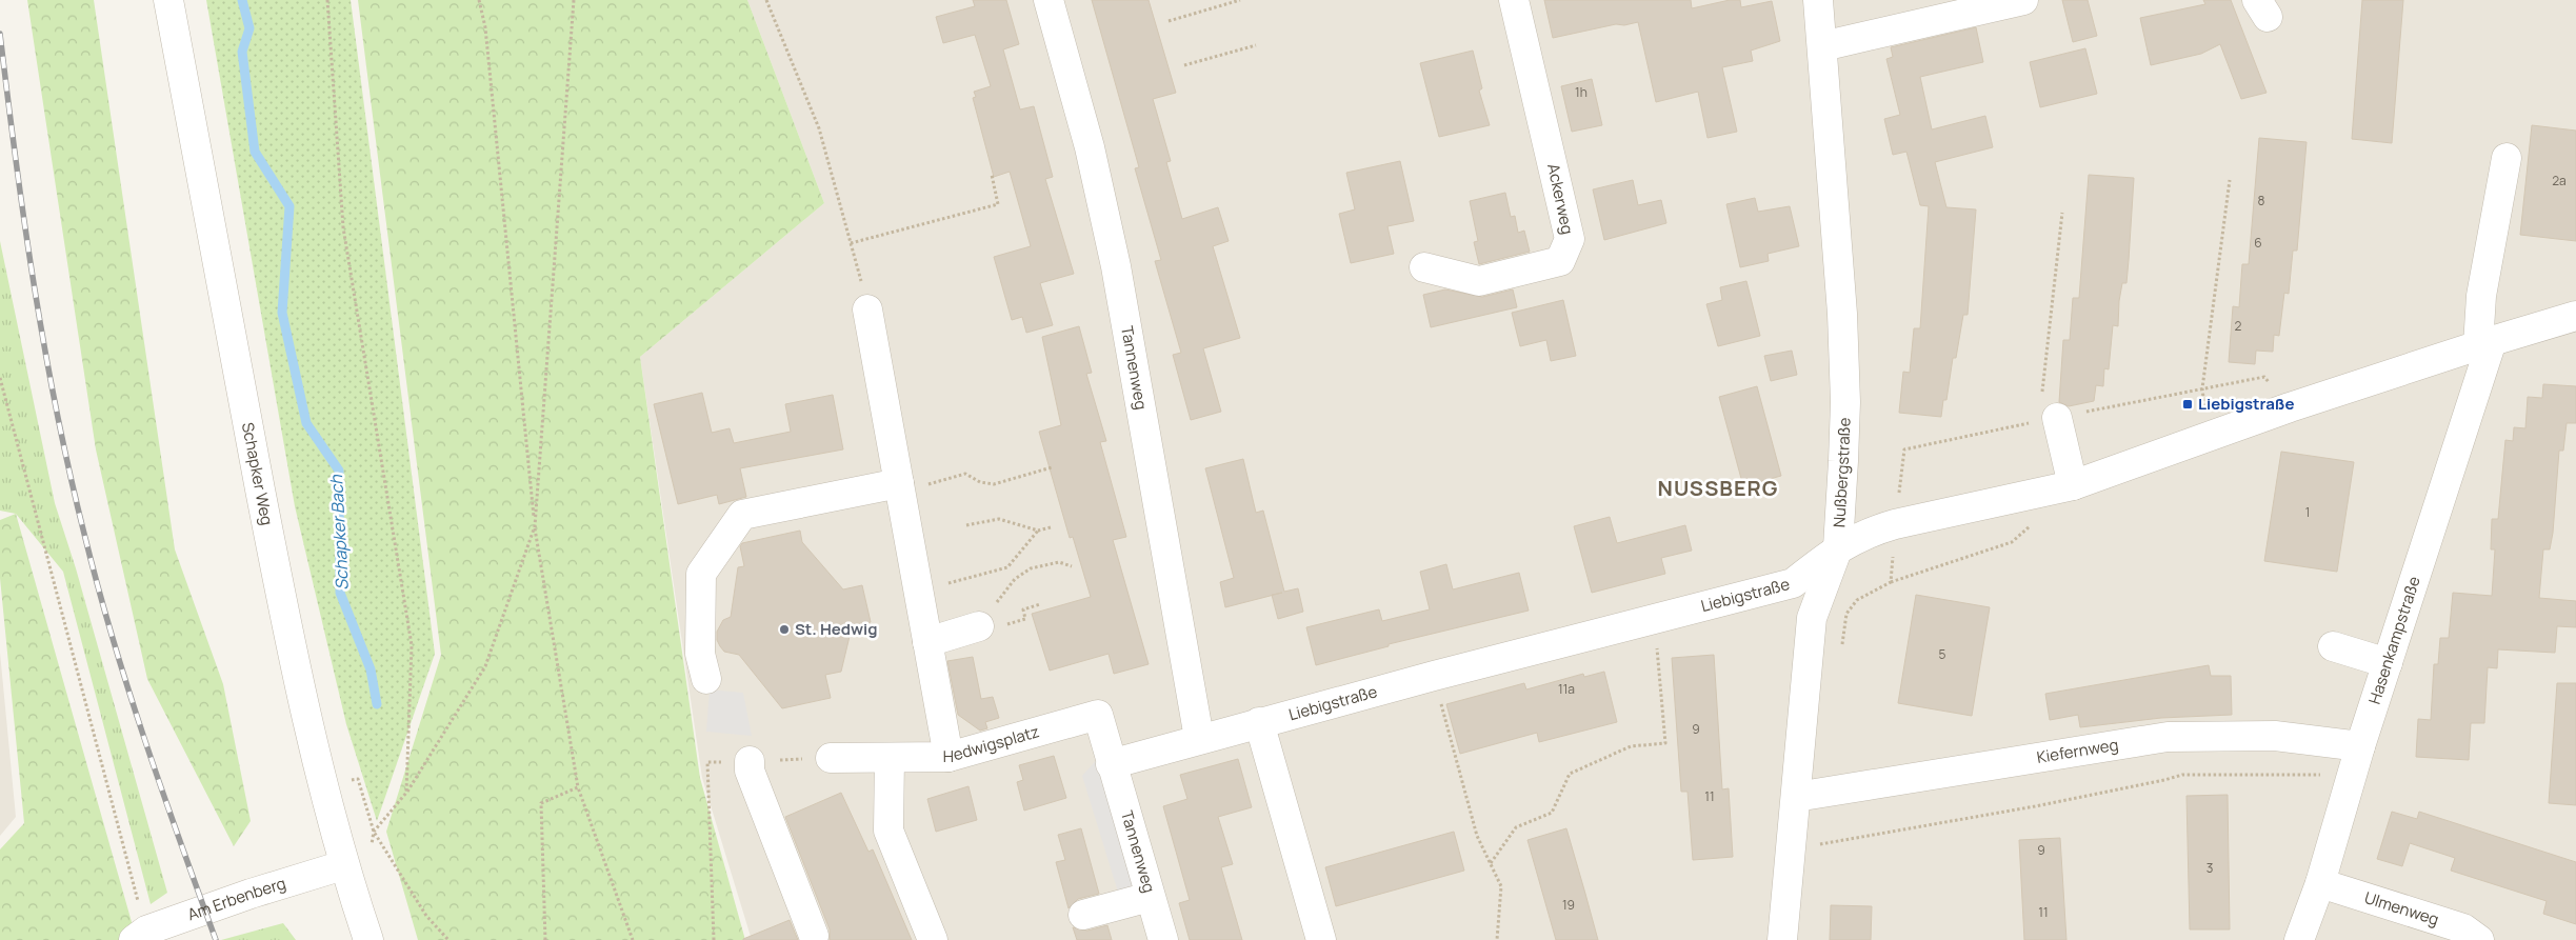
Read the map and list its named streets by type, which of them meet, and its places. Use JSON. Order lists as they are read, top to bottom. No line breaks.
{"streets":{"street":["Ackerweg","Tannenweg","Schapker Weg","Nußbergstraße","Liebigstraße","Hasenkampstraße","Hedwigsplatz","Kiefernweg","Am Erbenberg","Ulmenweg"]},"crossings":[["Tannenweg","Liebigstraße"],["Tannenweg","Hedwigsplatz"],["Schapker Weg","Am Erbenberg"],["Nußbergstraße","Liebigstraße"],["Nußbergstraße","Kiefernweg"],["Liebigstraße","Hasenkampstraße"],["Liebigstraße","Hedwigsplatz"],["Hasenkampstraße","Kiefernweg"],["Hasenkampstraße","Ulmenweg"]],"districts":["NUSSBERG"],"water":["Schapker Bach"],"places":{"transit":["Liebigstraße"],"other":["St. Hedwig"]},"house_numbers":["1h","2a","8","6","2","1","5","11a","9","11","9","3","19","11"]}
